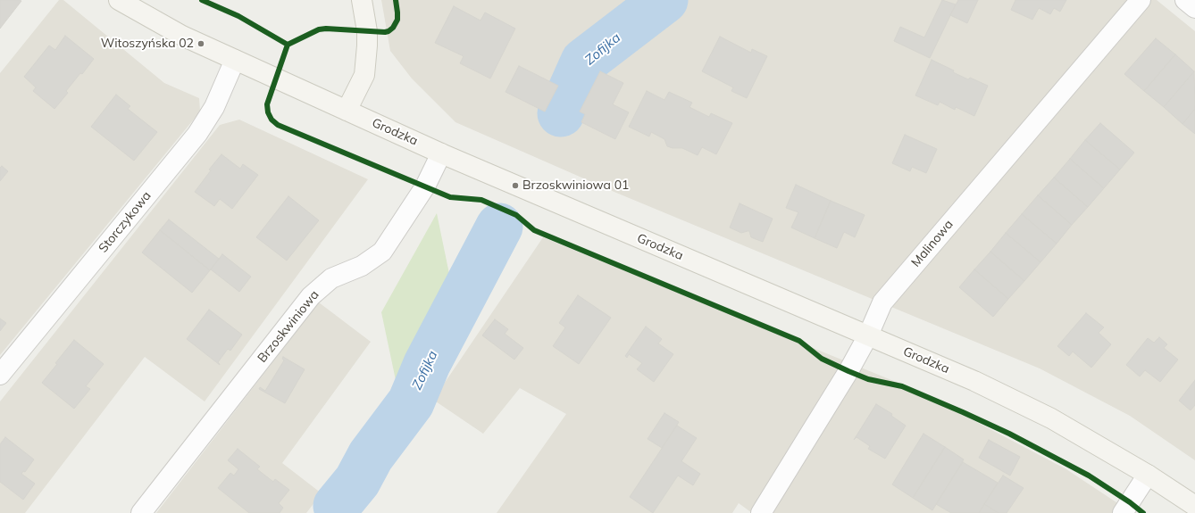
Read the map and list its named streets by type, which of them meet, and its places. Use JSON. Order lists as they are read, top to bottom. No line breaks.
{"streets":{"street":["Grodzka","Storczykowa","Malinowa","Brzoskwiniowa"]},"crossings":[["Grodzka","Storczykowa"],["Grodzka","Malinowa"],["Grodzka","Brzoskwiniowa"]],"water":["Zofijka"],"places":["Witoszyńska 02","Brzoskwiniowa 01"]}
